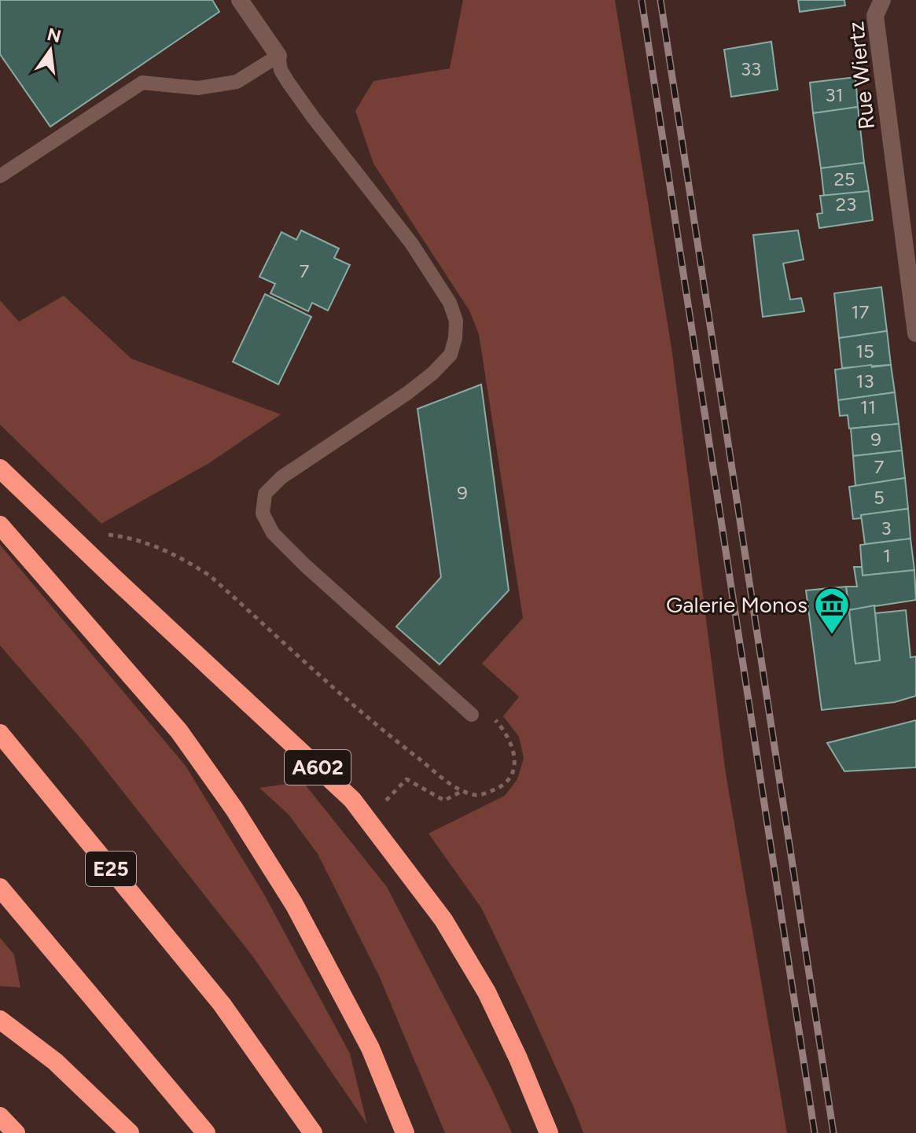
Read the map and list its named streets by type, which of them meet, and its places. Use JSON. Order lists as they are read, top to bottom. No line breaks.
{"streets":{"highway":["A602","E25"],"street":["Rue Wiertz"]},"places":{"museum":["Galerie Monos"]},"house_numbers":["33","31","25","23","7","17","15","13","11","9","7","9","5","3","1"],"north":"top"}
